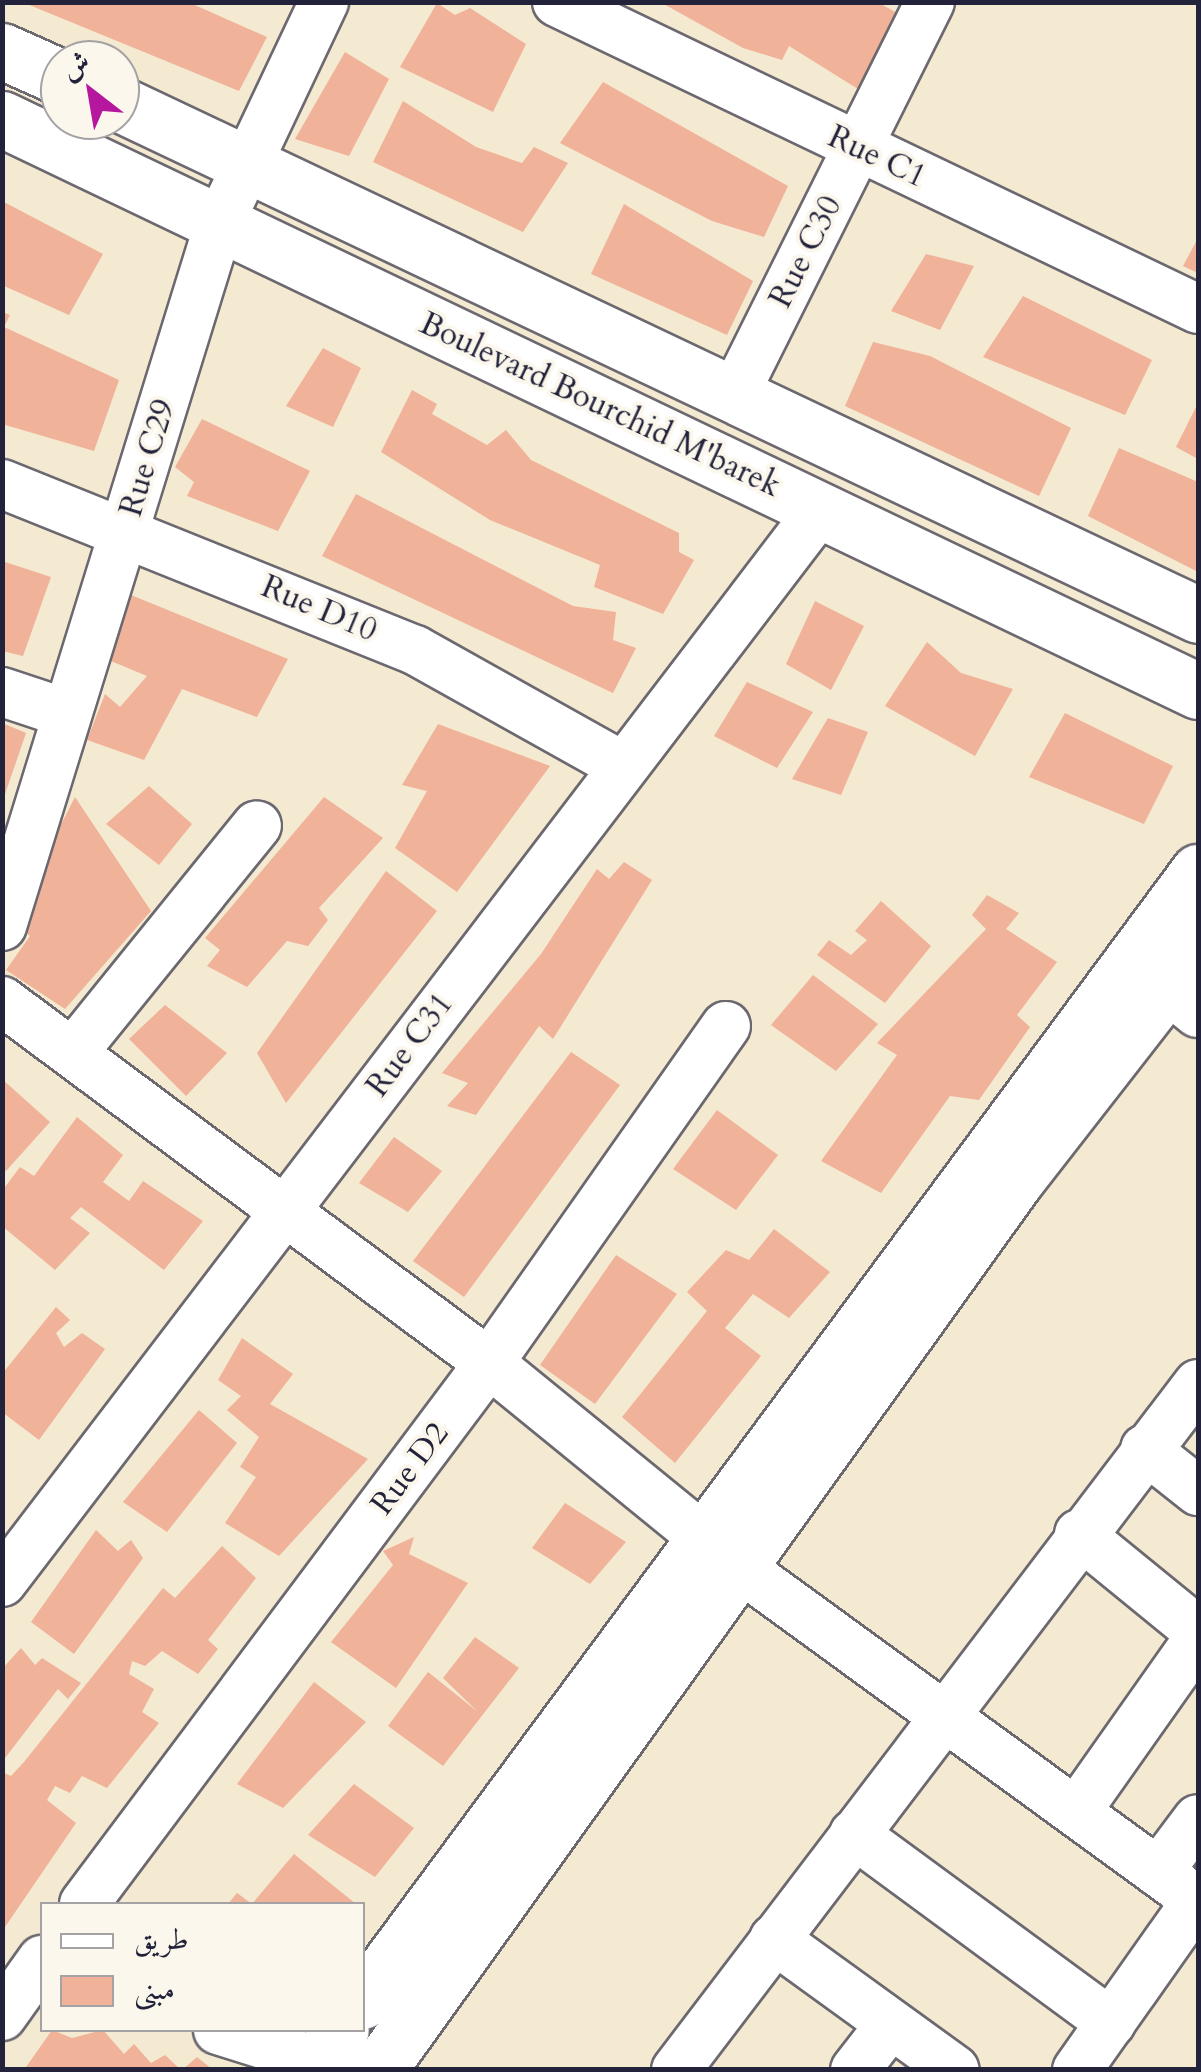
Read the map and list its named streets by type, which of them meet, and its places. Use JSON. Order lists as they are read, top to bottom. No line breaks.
{"streets":{"main road":["Boulevard Bourchid M'barek"],"street":["Rue C1","Rue C30","Rue C29","Rue D10","Rue C31","Rue D2"]},"crossings":[["Rue C1","Rue C30"],["Rue C30","Boulevard Bourchid M'barek"],["Boulevard Bourchid M'barek","Rue C29"],["Boulevard Bourchid M'barek","Rue C31"],["Rue C29","Rue D10"],["Rue D10","Rue C31"]],"legend":["طريق","مبنى"],"north":"top left"}
